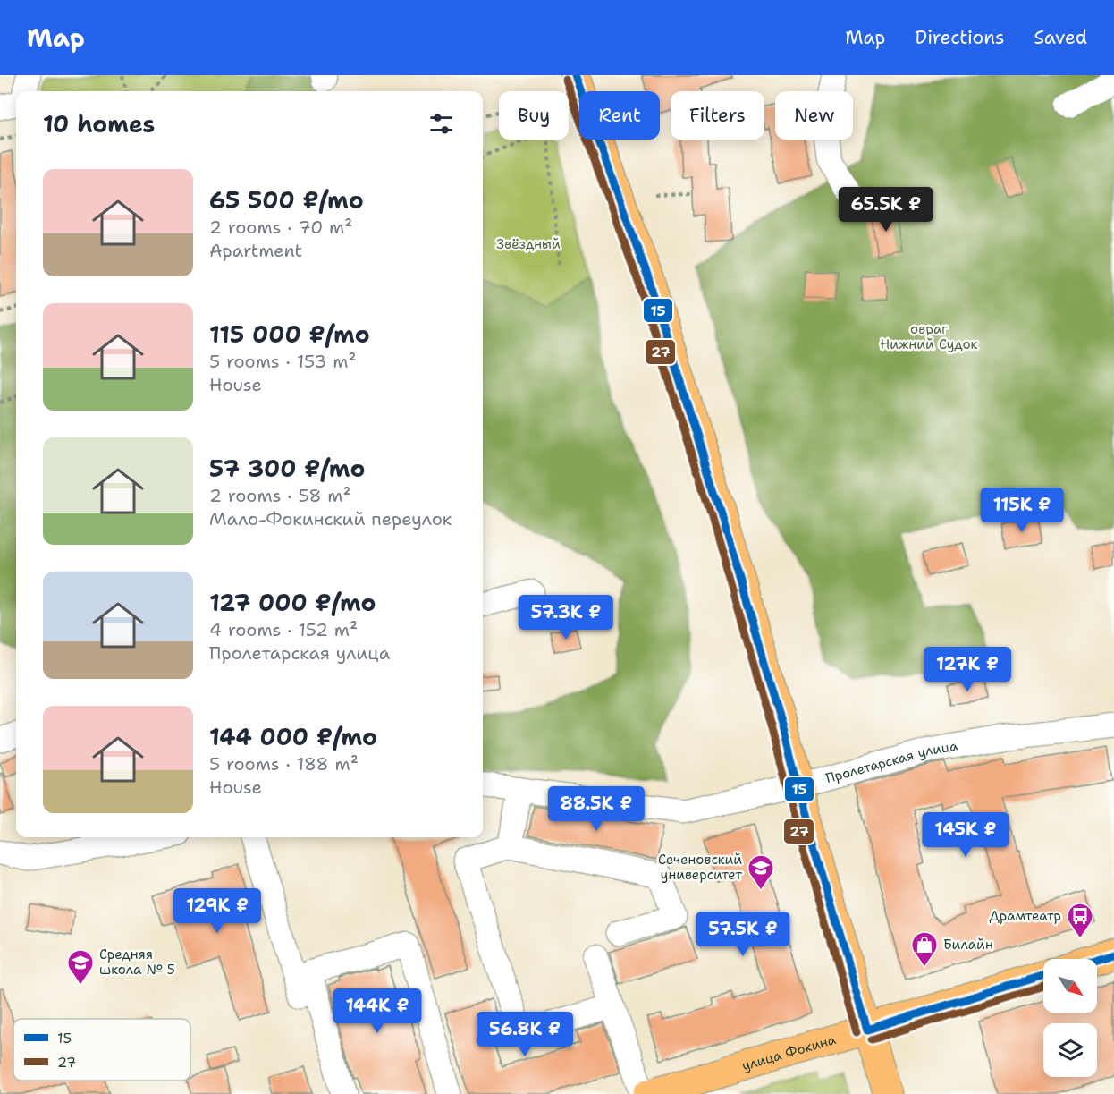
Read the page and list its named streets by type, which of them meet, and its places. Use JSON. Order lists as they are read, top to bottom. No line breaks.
{"streets":{"main road":["улица Фокина"],"street":["Пролетарская улица"]},"parks":["Звёздный","овраг Нижний Судок"],"places":{"school or university":["Сеченовский университет","Средняя школа № 5"],"bus stop":["Драмтеатр"],"shop":["Билайн"]},"lines":["transit line 15","transit line 27"],"legend":["15","27"],"north":"bottom right","page":{"header":"Map","nav":["Map","Directions","Saved"],"chip":["Buy","Rent","Filters","New"],"heading":"10 homes","list":[{"name":"65 500 ₽/mo","note":"2 rooms · 70 m² · Apartment"},{"name":"115 000 ₽/mo","note":"5 rooms · 153 m² · House"},{"name":"57 300 ₽/mo","note":"2 rooms · 58 m² · Мало-Фокинский переулок"},{"name":"127 000 ₽/mo","note":"4 rooms · 152 m² · Пролетарская улица"},{"name":"144 000 ₽/mo","note":"5 rooms · 188 m² · House"}],"price":["65.5K ₽","115K ₽","57.3K ₽","127K ₽","88.5K ₽","145K ₽","129K ₽","57.5K ₽","144K ₽","56.8K ₽"]}}
